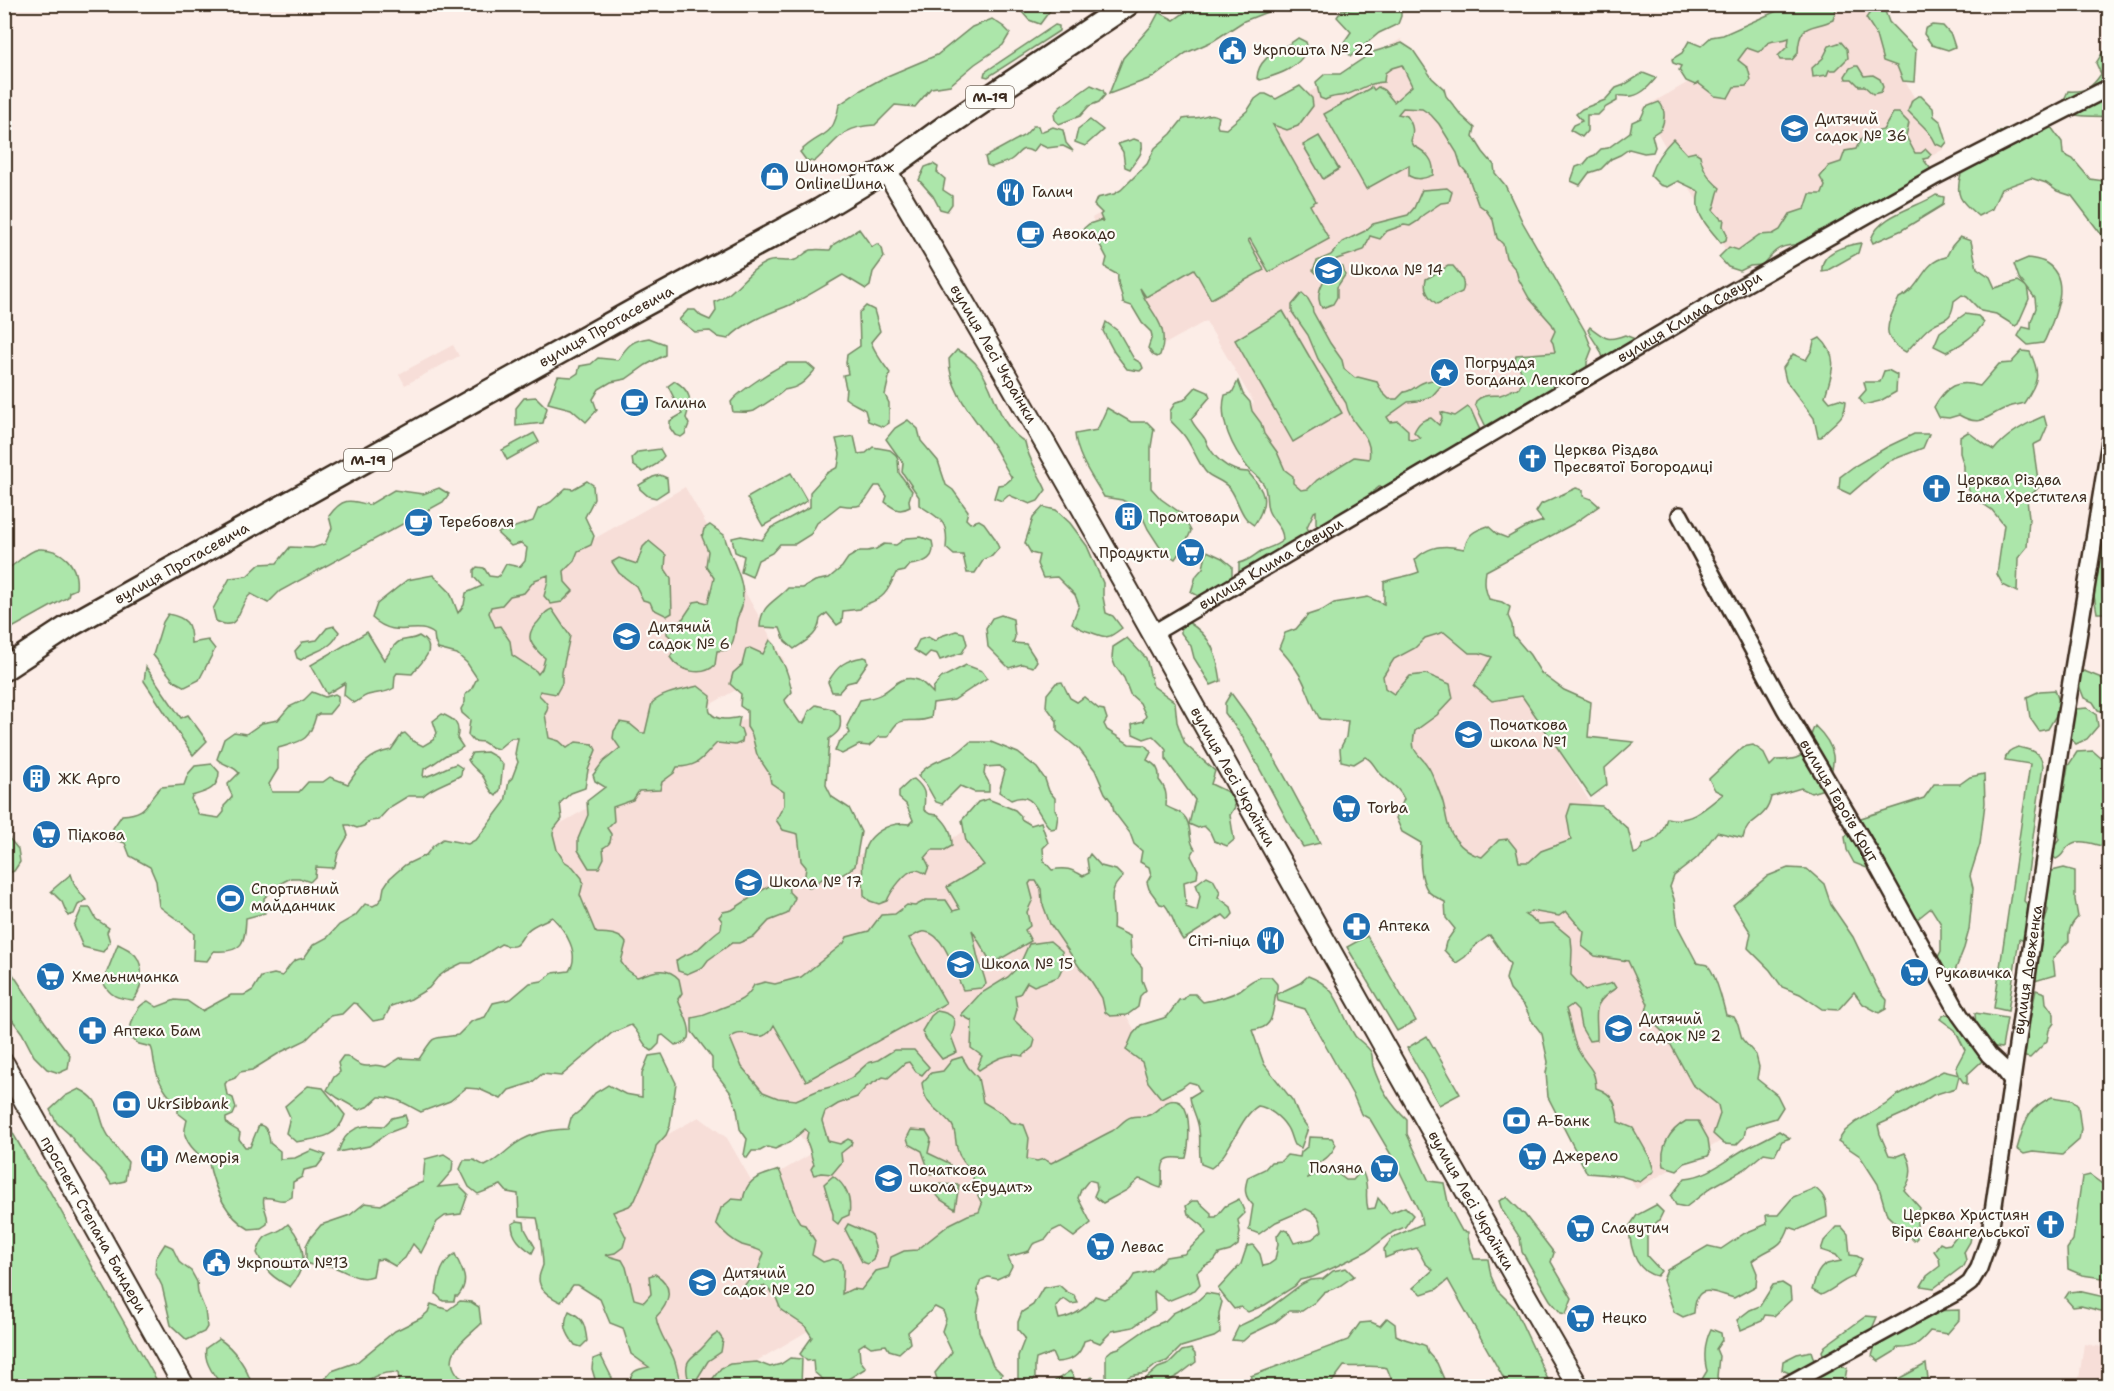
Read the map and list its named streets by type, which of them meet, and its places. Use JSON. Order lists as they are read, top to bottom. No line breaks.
{"streets":{"highway":["М-19","вулиця Протасевича"],"main road":["вулиця Лесі Українки","проспект Степана Бандери"],"street":["вулиця Клима Савури","вулиця Героїв Крут","вулиця Довженка"]},"crossings":[["вулиця Клима Савури","вулиця Лесі Українки"],["вулиця Протасевича","вулиця Лесі Українки"],["вулиця Героїв Крут","вулиця Довженка"]],"places":{"public building":["Укрпошта № 22","Укрпошта №13"],"school or university":["Дитячий садок № 36","Школа № 14","Дитячий садок № 6","Початкова школа №1","Школа № 17","Школа № 15","Дитячий садок № 2","Початкова школа «Ерудит»","Дитячий садок № 20"],"shop":["Шиномонтаж OnlineШина"],"restaurant":["Галич","Сіті-піца"],"cafe":["Авокадо","Галина","Теребовля"],"place":["Погруддя Богдана Лепкого"],"church":["Церква Різдва Пресвятої Богородиці","Церква Різдва Івана Хрестителя","Церква Християн Віри Євангельської"],"building":["Промтовари","ЖК Арго"],"supermarket":["Продукти","Torba","Підкова","Рукавичка","Хмельничанка","Джерело","Поляна","Славутич","Левас","Нецко"],"sports":["Спортивний майданчик"],"pharmacy":["Аптека","Аптека Бам"],"bank":["UkrSibbank","А-Банк"],"hospital":["Меморія"]}}
